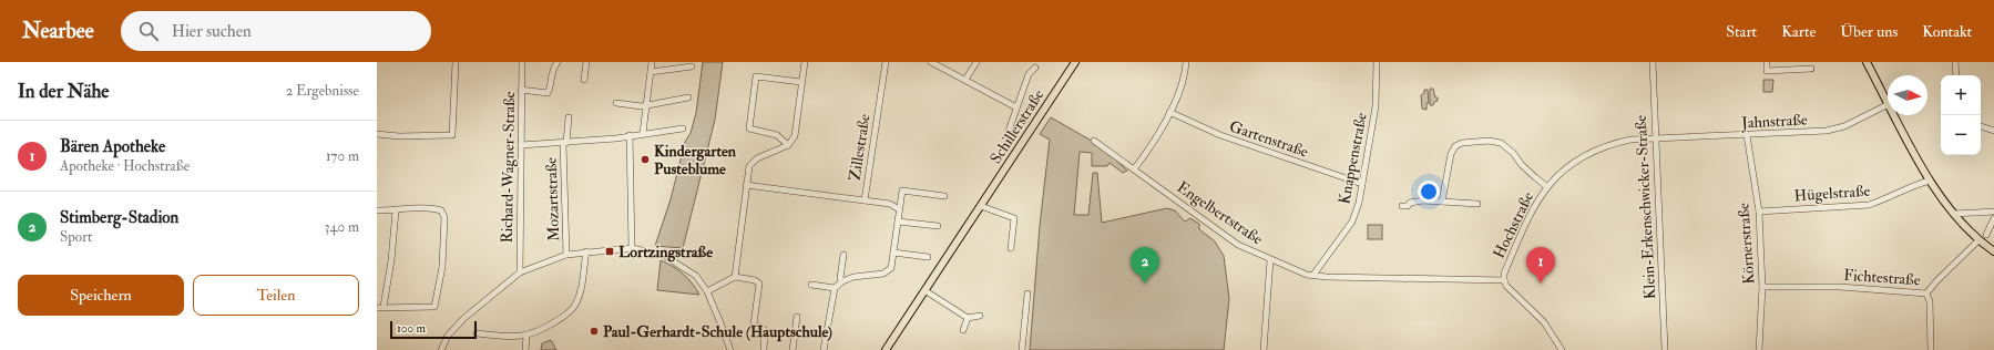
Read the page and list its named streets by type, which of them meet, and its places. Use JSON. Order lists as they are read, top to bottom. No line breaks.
{"streets":{"main road":["Schillerstraße"],"street":["Jahnstraße","Gartenstraße","Zillestraße","Knappenstraße","Richard-Wagner-Straße","Hügelstraße","Mozartstraße","Klein-Erkenschwicker-Straße","Engelbertstraße","Hochstraße","Körnerstraße","Fichtestraße"]},"crossings":[["Jahnstraße","Klein-Erkenschwicker-Straße"],["Jahnstraße","Hochstraße"],["Jahnstraße","Körnerstraße"],["Gartenstraße","Knappenstraße"],["Knappenstraße","Engelbertstraße"],["Hügelstraße","Körnerstraße"],["Klein-Erkenschwicker-Straße","Hochstraße"],["Engelbertstraße","Hochstraße"],["Körnerstraße","Fichtestraße"]],"places":{"other":["Kindergarten Pusteblume","Paul-Gerhardt-Schule (Hauptschule)"],"transit":["Lortzingstraße"]},"scale_bar":"100 m","north":"right","page":{"header":"Nearbee","search":"Hier suchen","nav":["Start","Karte","Über uns","Kontakt"],"heading":["In der Nähe","2 Ergebnisse"],"map_buttons":["+","−"],"list":[{"mark":"1","name":"Bären Apotheke","note":"Apotheke · Hochstraße","value":"170 m"},{"mark":"2","name":"Stimberg-Stadion","note":"Sport","value":"340 m"}],"pins":["1","2"],"buttons":["Speichern","Teilen"],"scale":"100 m"}}
